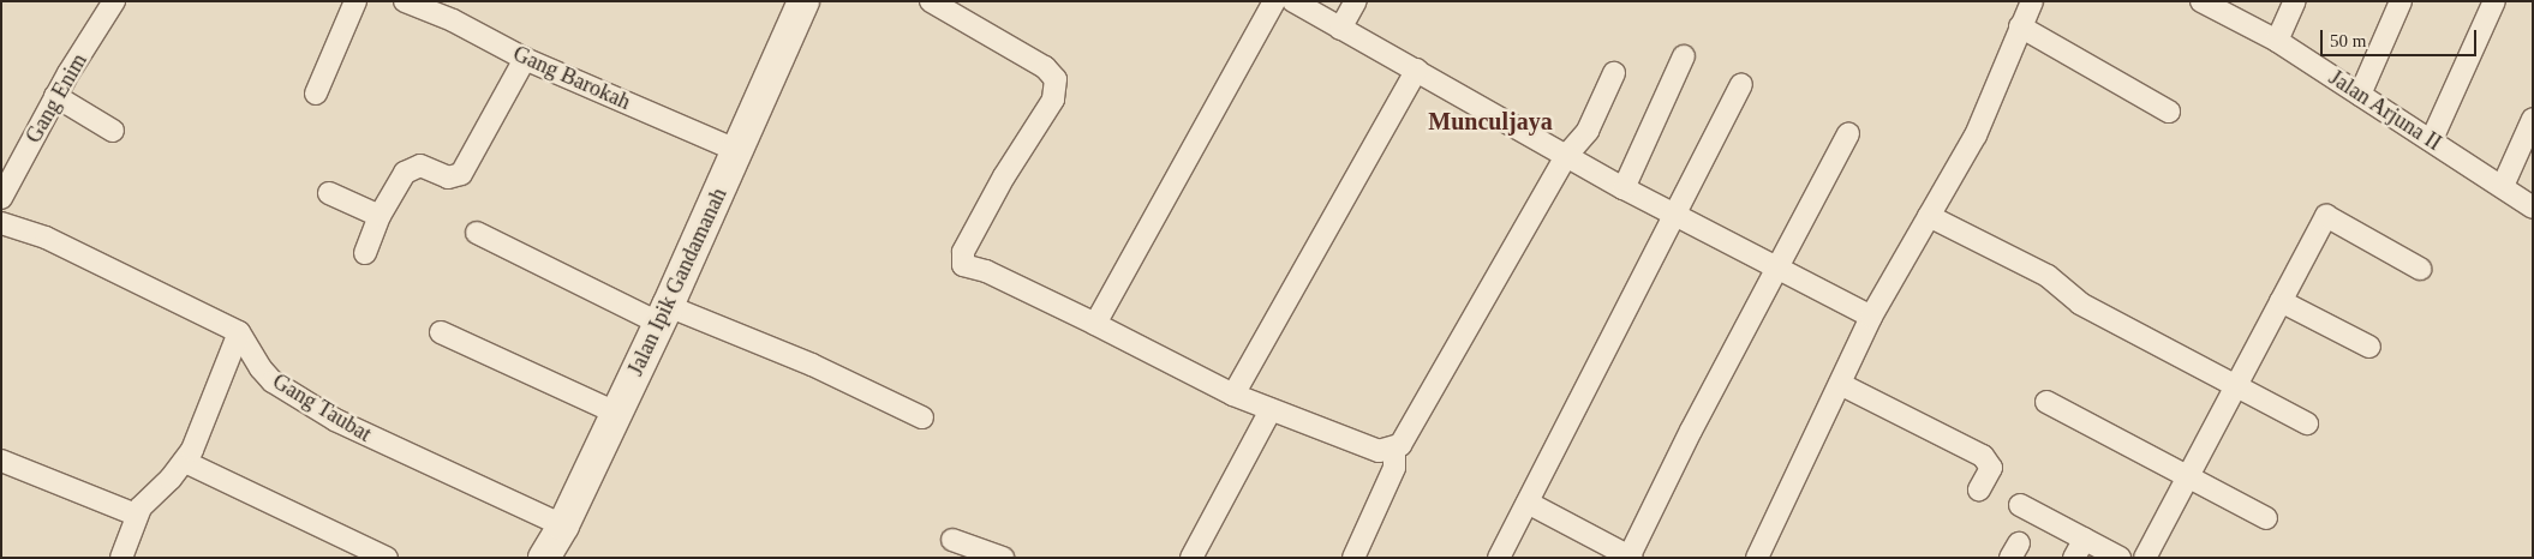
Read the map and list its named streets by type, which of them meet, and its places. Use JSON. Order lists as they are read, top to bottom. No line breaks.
{"streets":{"street":["Gang Barokah","Gang Enim","Jalan Arjuna II","Jalan Ipik Gandamanah","Gang Taubat"]},"crossings":[["Gang Barokah","Jalan Ipik Gandamanah"],["Jalan Ipik Gandamanah","Gang Taubat"]],"districts":["Munculjaya"],"scale_bar":"50 m"}
